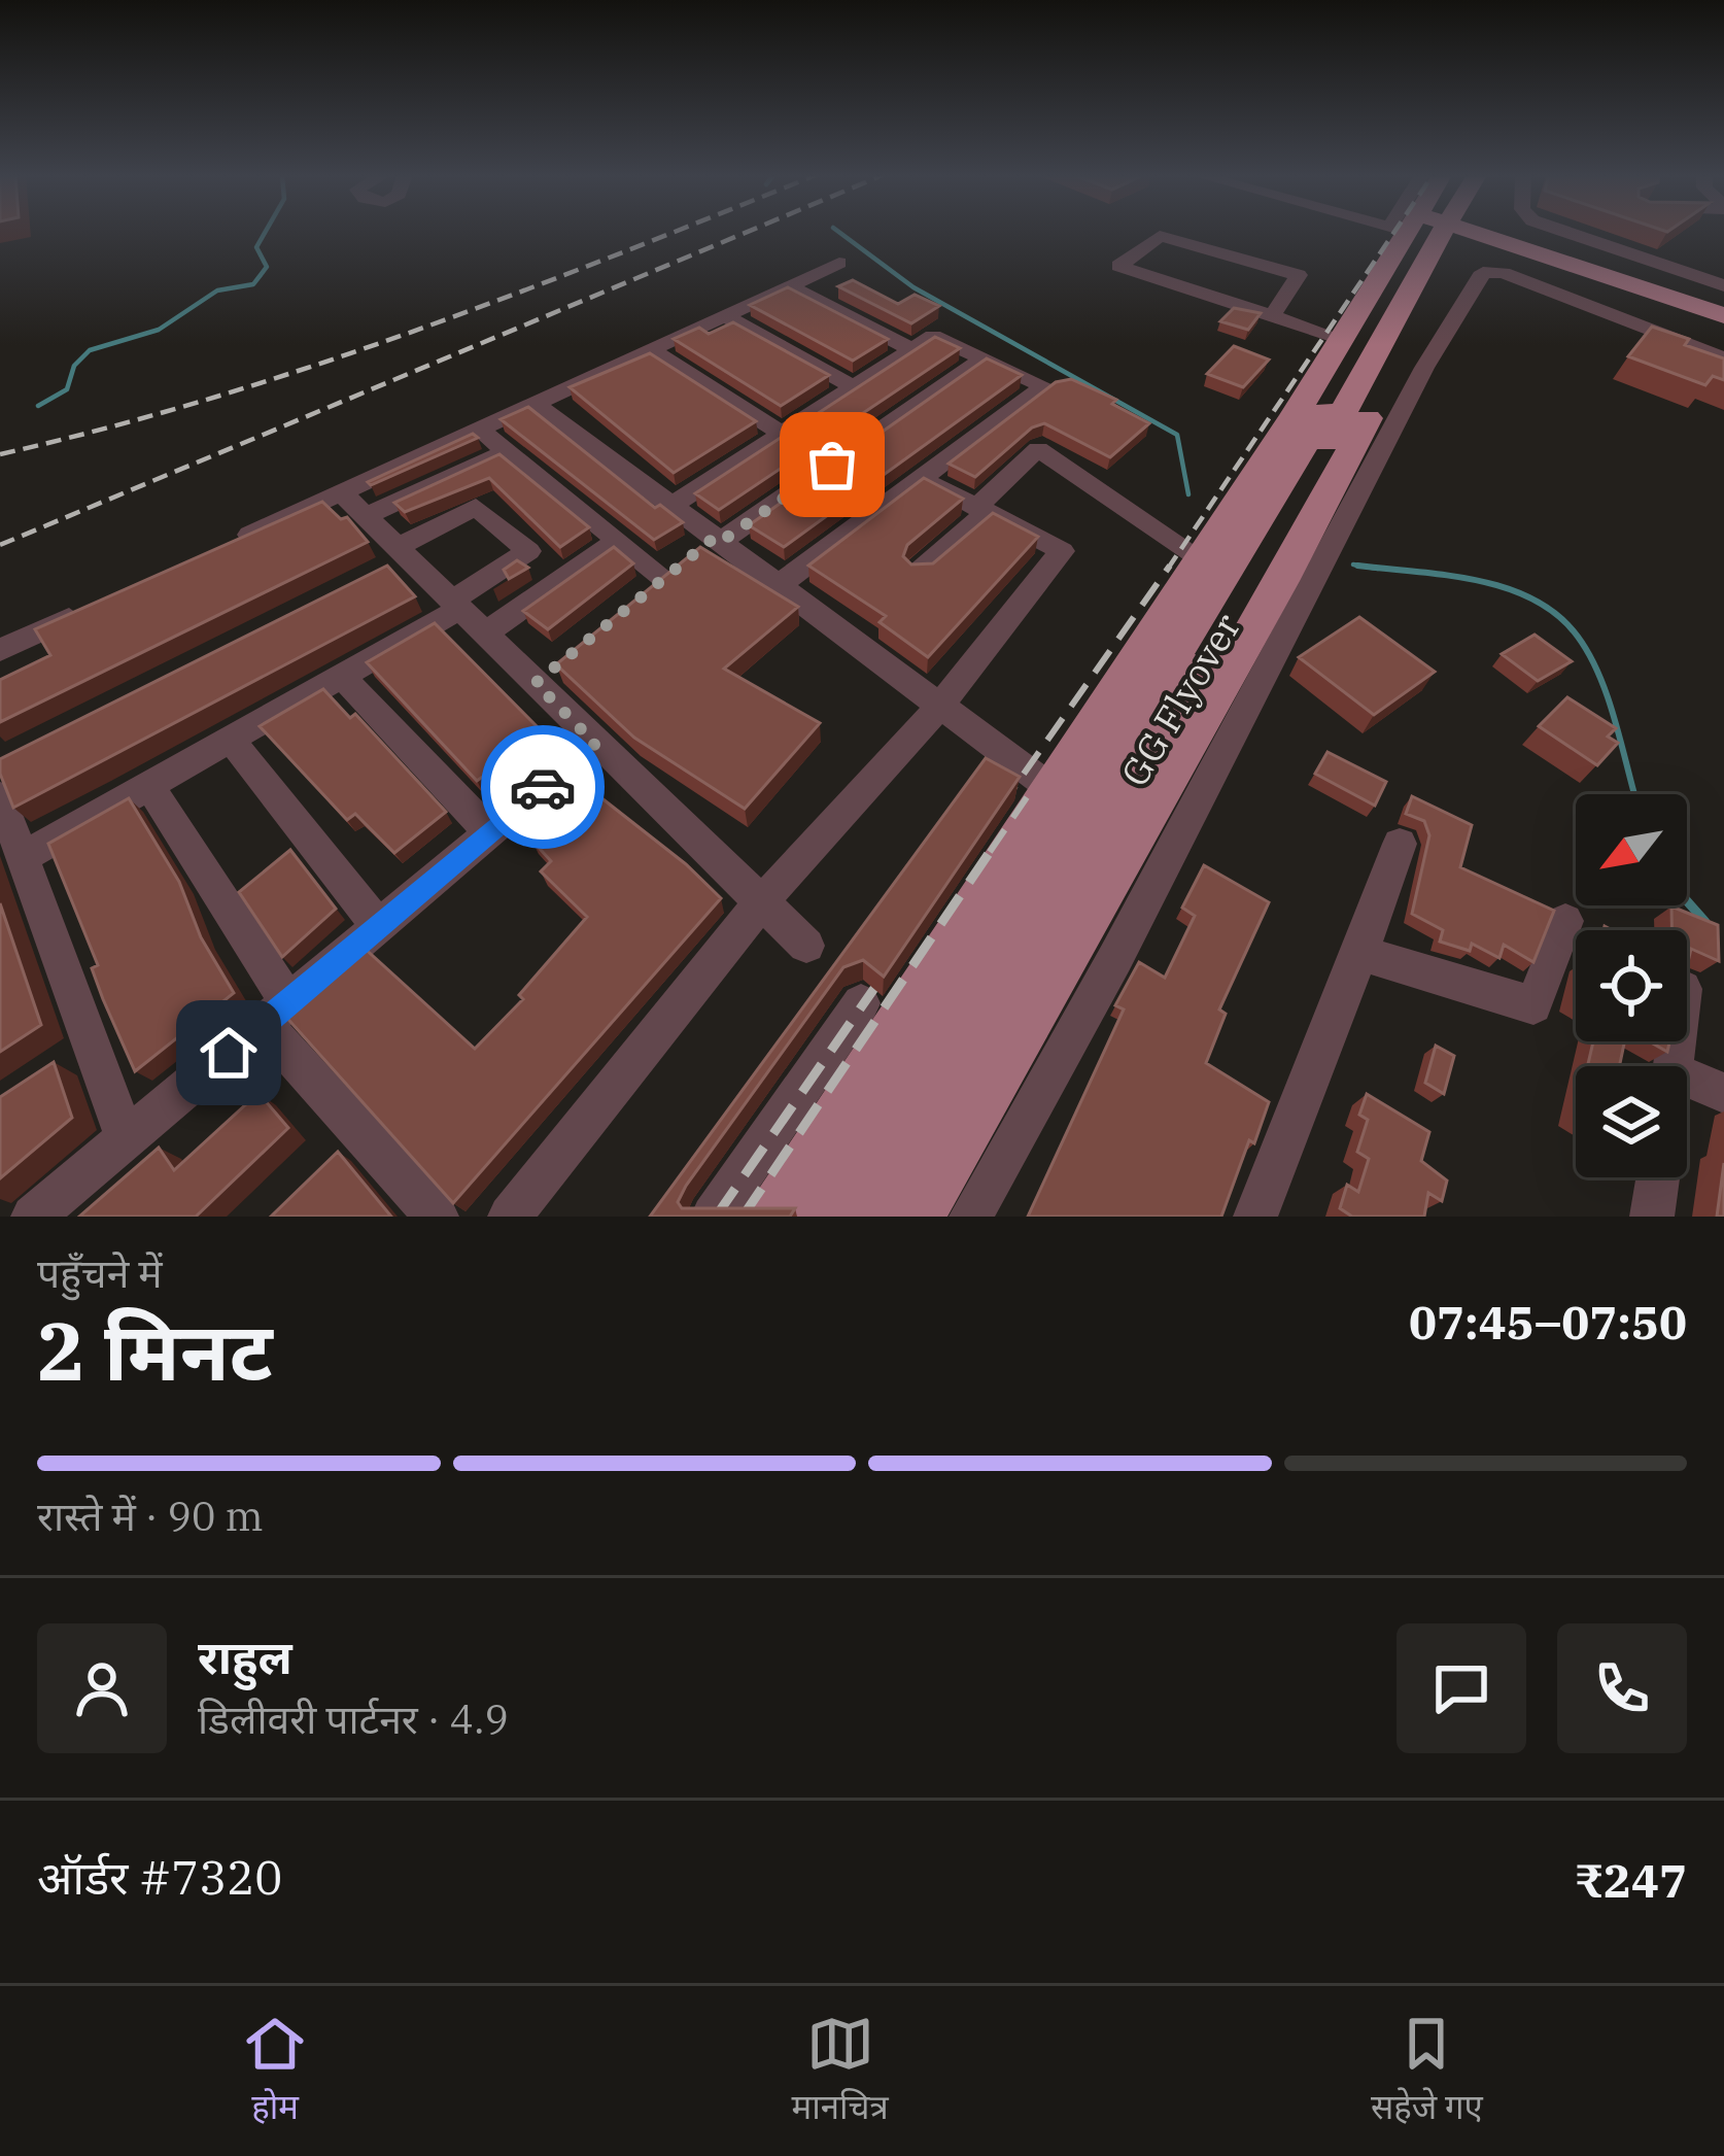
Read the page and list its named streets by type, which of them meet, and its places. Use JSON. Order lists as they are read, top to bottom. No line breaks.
{"streets":{"main road":["GG Flyover"]},"north":"bottom left","page":{"heading":["2 मिनट","पहुँचने में","07:45–07:50"],"panel":["राहुल","डिलीवरी पार्टनर · 4.9","ऑर्डर #7320","₹247"],"bar":"रास्ते में · 90 m","tabs":["होम","मानचित्र","सहेजे गए"]}}
